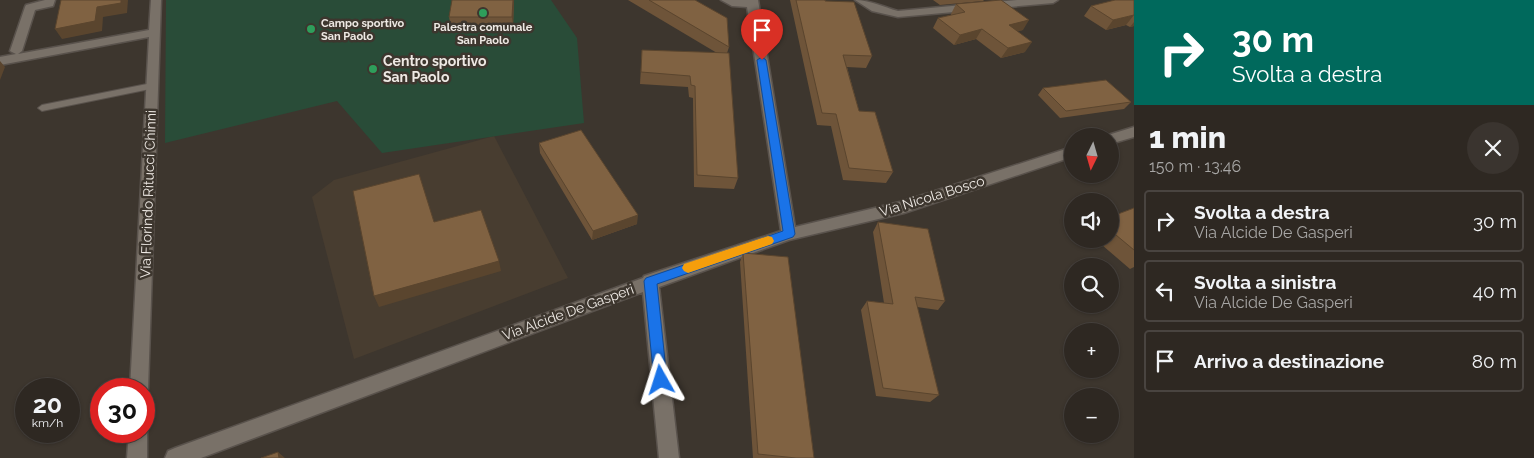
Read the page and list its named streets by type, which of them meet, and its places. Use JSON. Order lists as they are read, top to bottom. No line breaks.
{"streets":{"street":["Via Florindo Ritucci Chinni","Via Nicola Bosco","Via Alcide De Gasperi"]},"crossings":[["Via Nicola Bosco","Via Alcide De Gasperi"]],"places":["Palestra comunale San Paolo","Campo sportivo San Paolo","Centro sportivo San Paolo"],"north":"bottom","page":{"turn":["30 m","Svolta a destra"],"heading":["1 min","150 m · 13:46"],"map_buttons":["+","−"],"list":[{"name":"Svolta a destra","note":"Via Alcide De Gasperi","value":"30 m"},{"name":"Svolta a sinistra","note":"Via Alcide De Gasperi","value":"40 m"},{"name":"Arrivo a destinazione","value":"80 m"}],"speed":"20 km/h","limit":"30"}}
